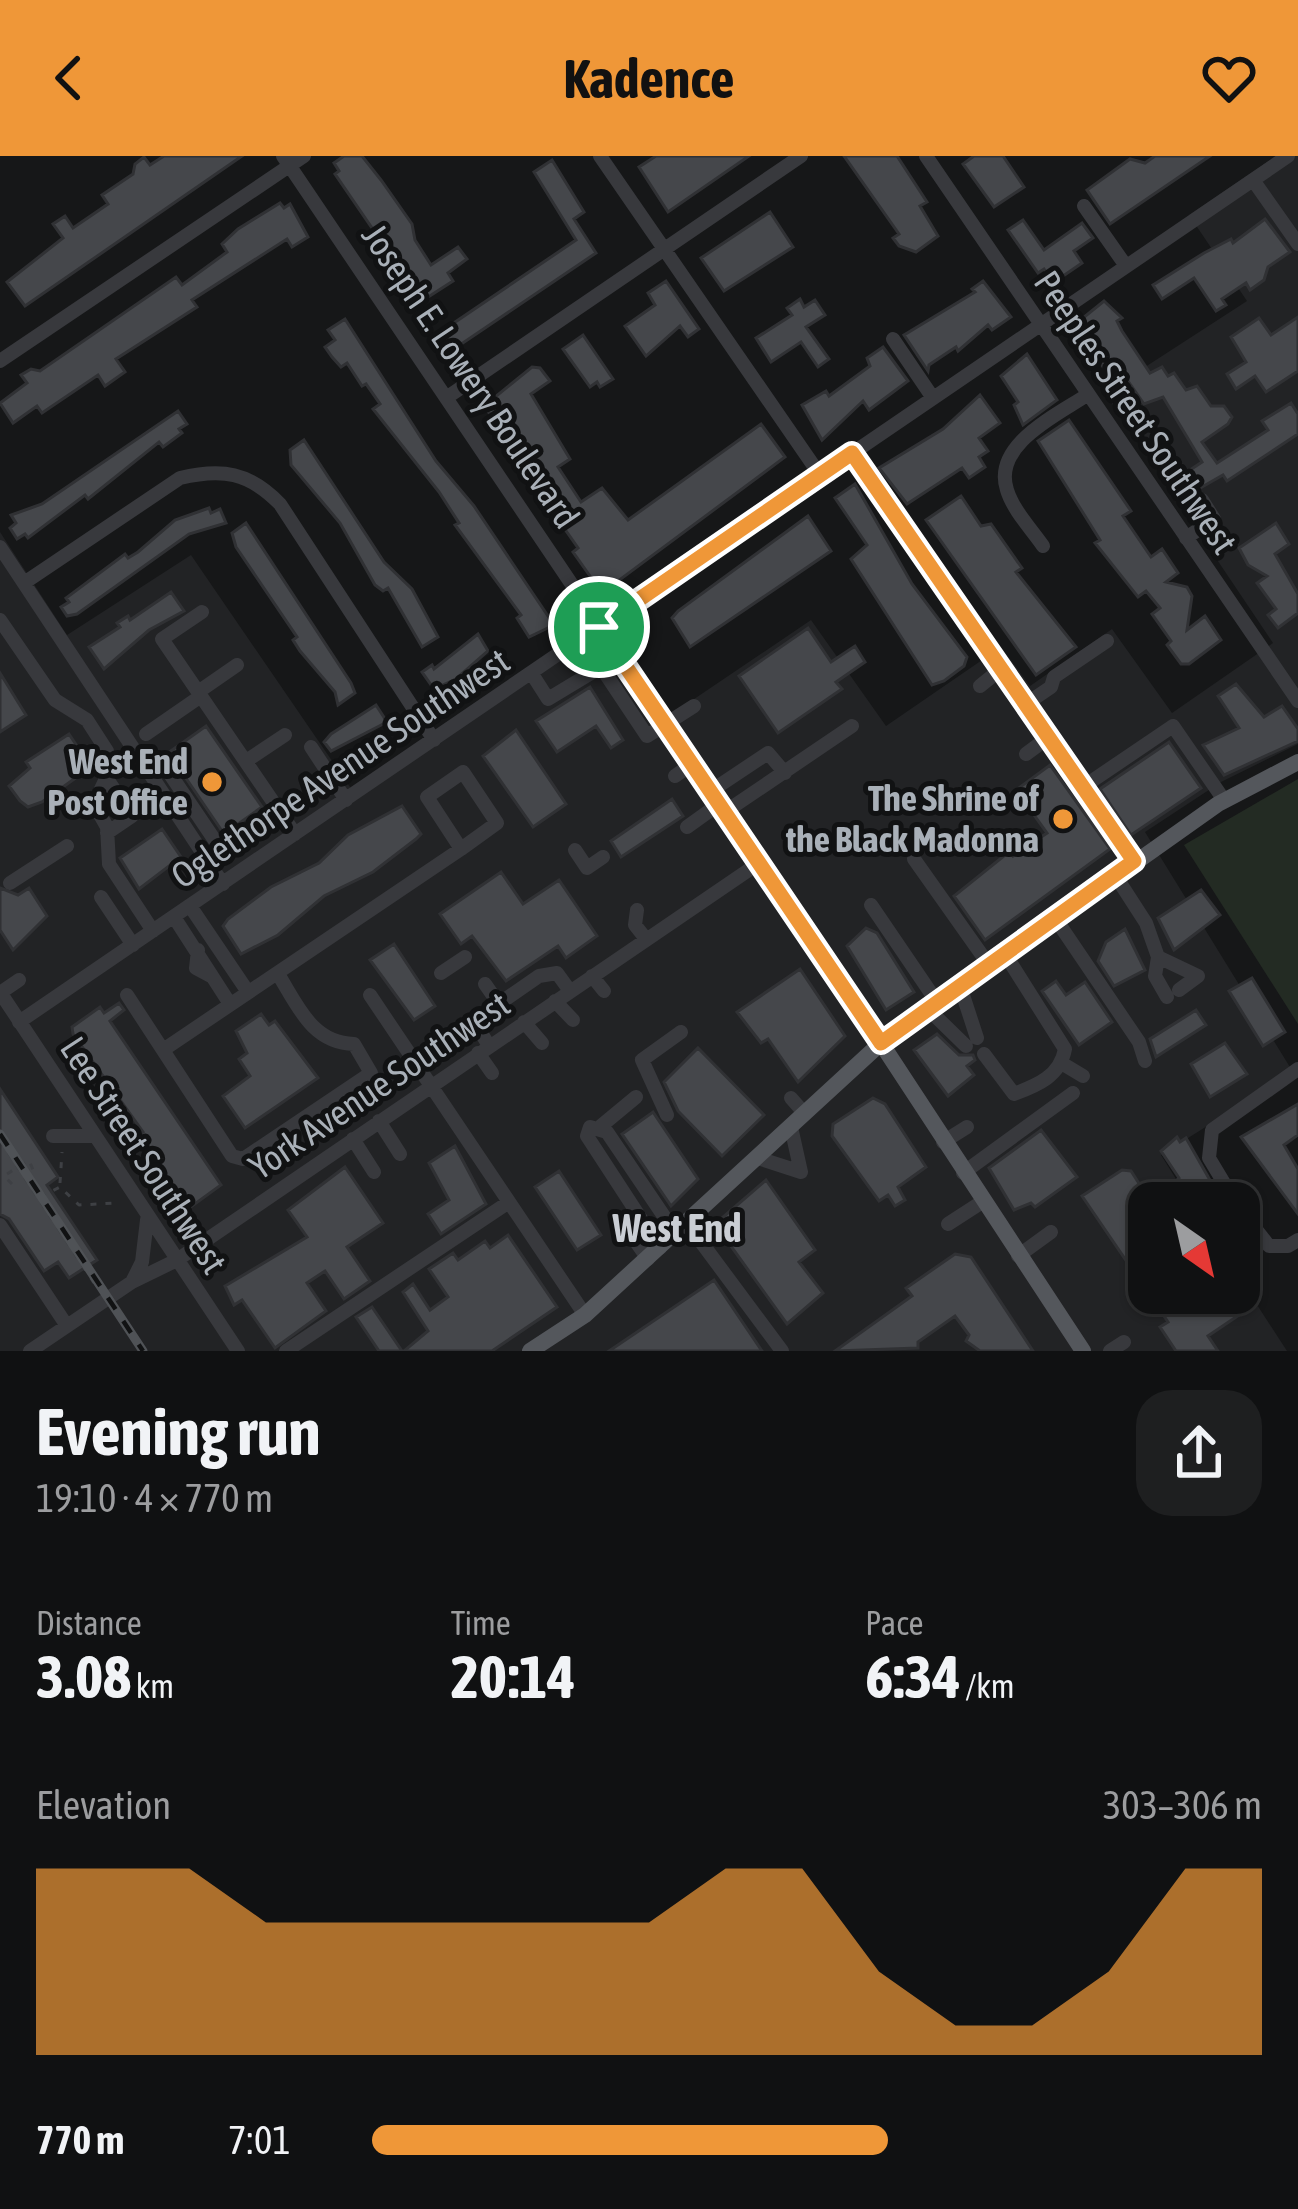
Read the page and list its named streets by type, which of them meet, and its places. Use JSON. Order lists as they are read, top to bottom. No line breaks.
{"streets":{"main road":["Joseph E. Lowery Boulevard"],"street":["Peeples Street Southwest","Oglethorpe Avenue Southwest","York Avenue Southwest","Lee Street Southwest"]},"crossings":[["Joseph E. Lowery Boulevard","Oglethorpe Avenue Southwest"],["Joseph E. Lowery Boulevard","York Avenue Southwest"],["Peeples Street Southwest","Oglethorpe Avenue Southwest"],["Oglethorpe Avenue Southwest","Lee Street Southwest"],["York Avenue Southwest","Lee Street Southwest"]],"districts":["West End"],"places":["West End Post Office","The Shrine of the Black Madonna"],"north":"bottom right","page":{"header":"Kadence","heading":["Evening run","19:10 · 4 × 770 m"],"stats":[["Distance","3.08 km"],["Time","20:14"],["Pace","6:34 /km"]],"chart":["Elevation","303–306 m"],"list":[{"name":"770 m","note":"7:01"}]}}
